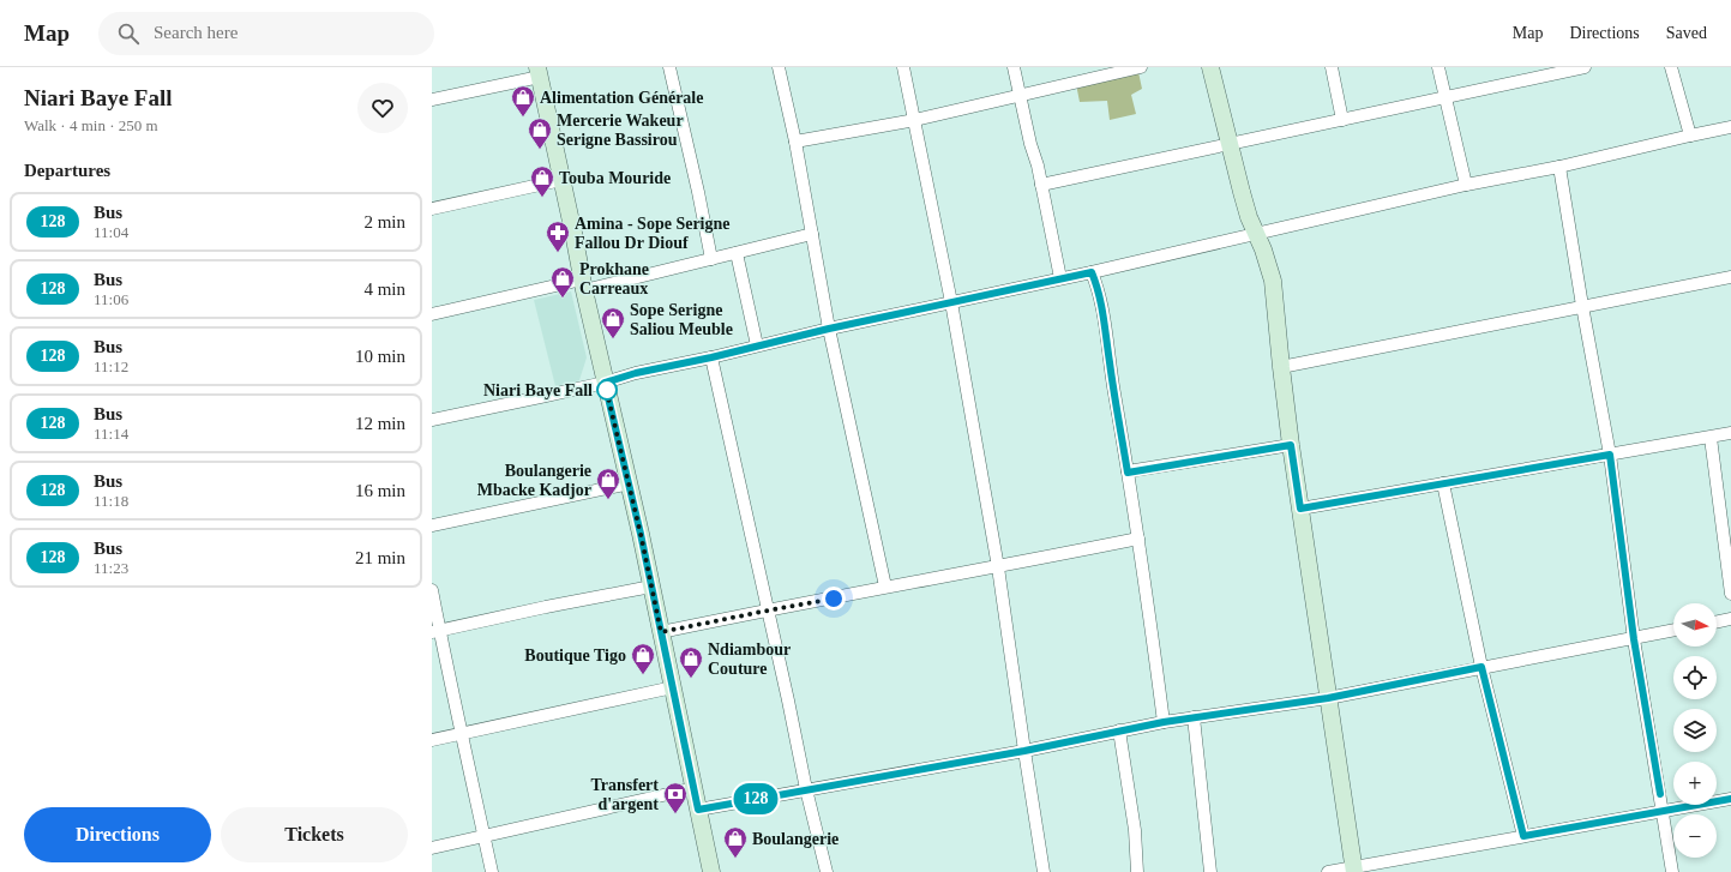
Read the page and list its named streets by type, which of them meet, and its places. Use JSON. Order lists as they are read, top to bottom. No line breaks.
{"places":{"shop":["Alimentation Générale","Mercerie Wakeur Serigne Bassirou","Touba Mouride","Prokhane Carreaux","Sope Serigne Saliou Meuble","Boulangerie Mbacke Kadjor","Boutique Tigo","Ndiambour Couture","Boulangerie"],"pharmacy":["Amina - Sope Serigne Fallou Dr Diouf"],"other":["Niari Baye Fall"],"bank":["Transfert d'argent"]},"lines":["bus line 128"],"north":"right","page":{"header":"Map","search":"Search here","nav":["Map","Directions","Saved"],"heading":[["Niari Baye Fall","Walk · 4 min · 250 m"],"Departures"],"on_map":"128","list":[{"mark":"128","name":"Bus","note":"11:04","value":"2 min"},{"mark":"128","name":"Bus","note":"11:06","value":"4 min"},{"mark":"128","name":"Bus","note":"11:12","value":"10 min"},{"mark":"128","name":"Bus","note":"11:14","value":"12 min"},{"mark":"128","name":"Bus","note":"11:18","value":"16 min"},{"mark":"128","name":"Bus","note":"11:23","value":"21 min"}],"map_buttons":["+","−"],"buttons":["Directions","Tickets"]}}
